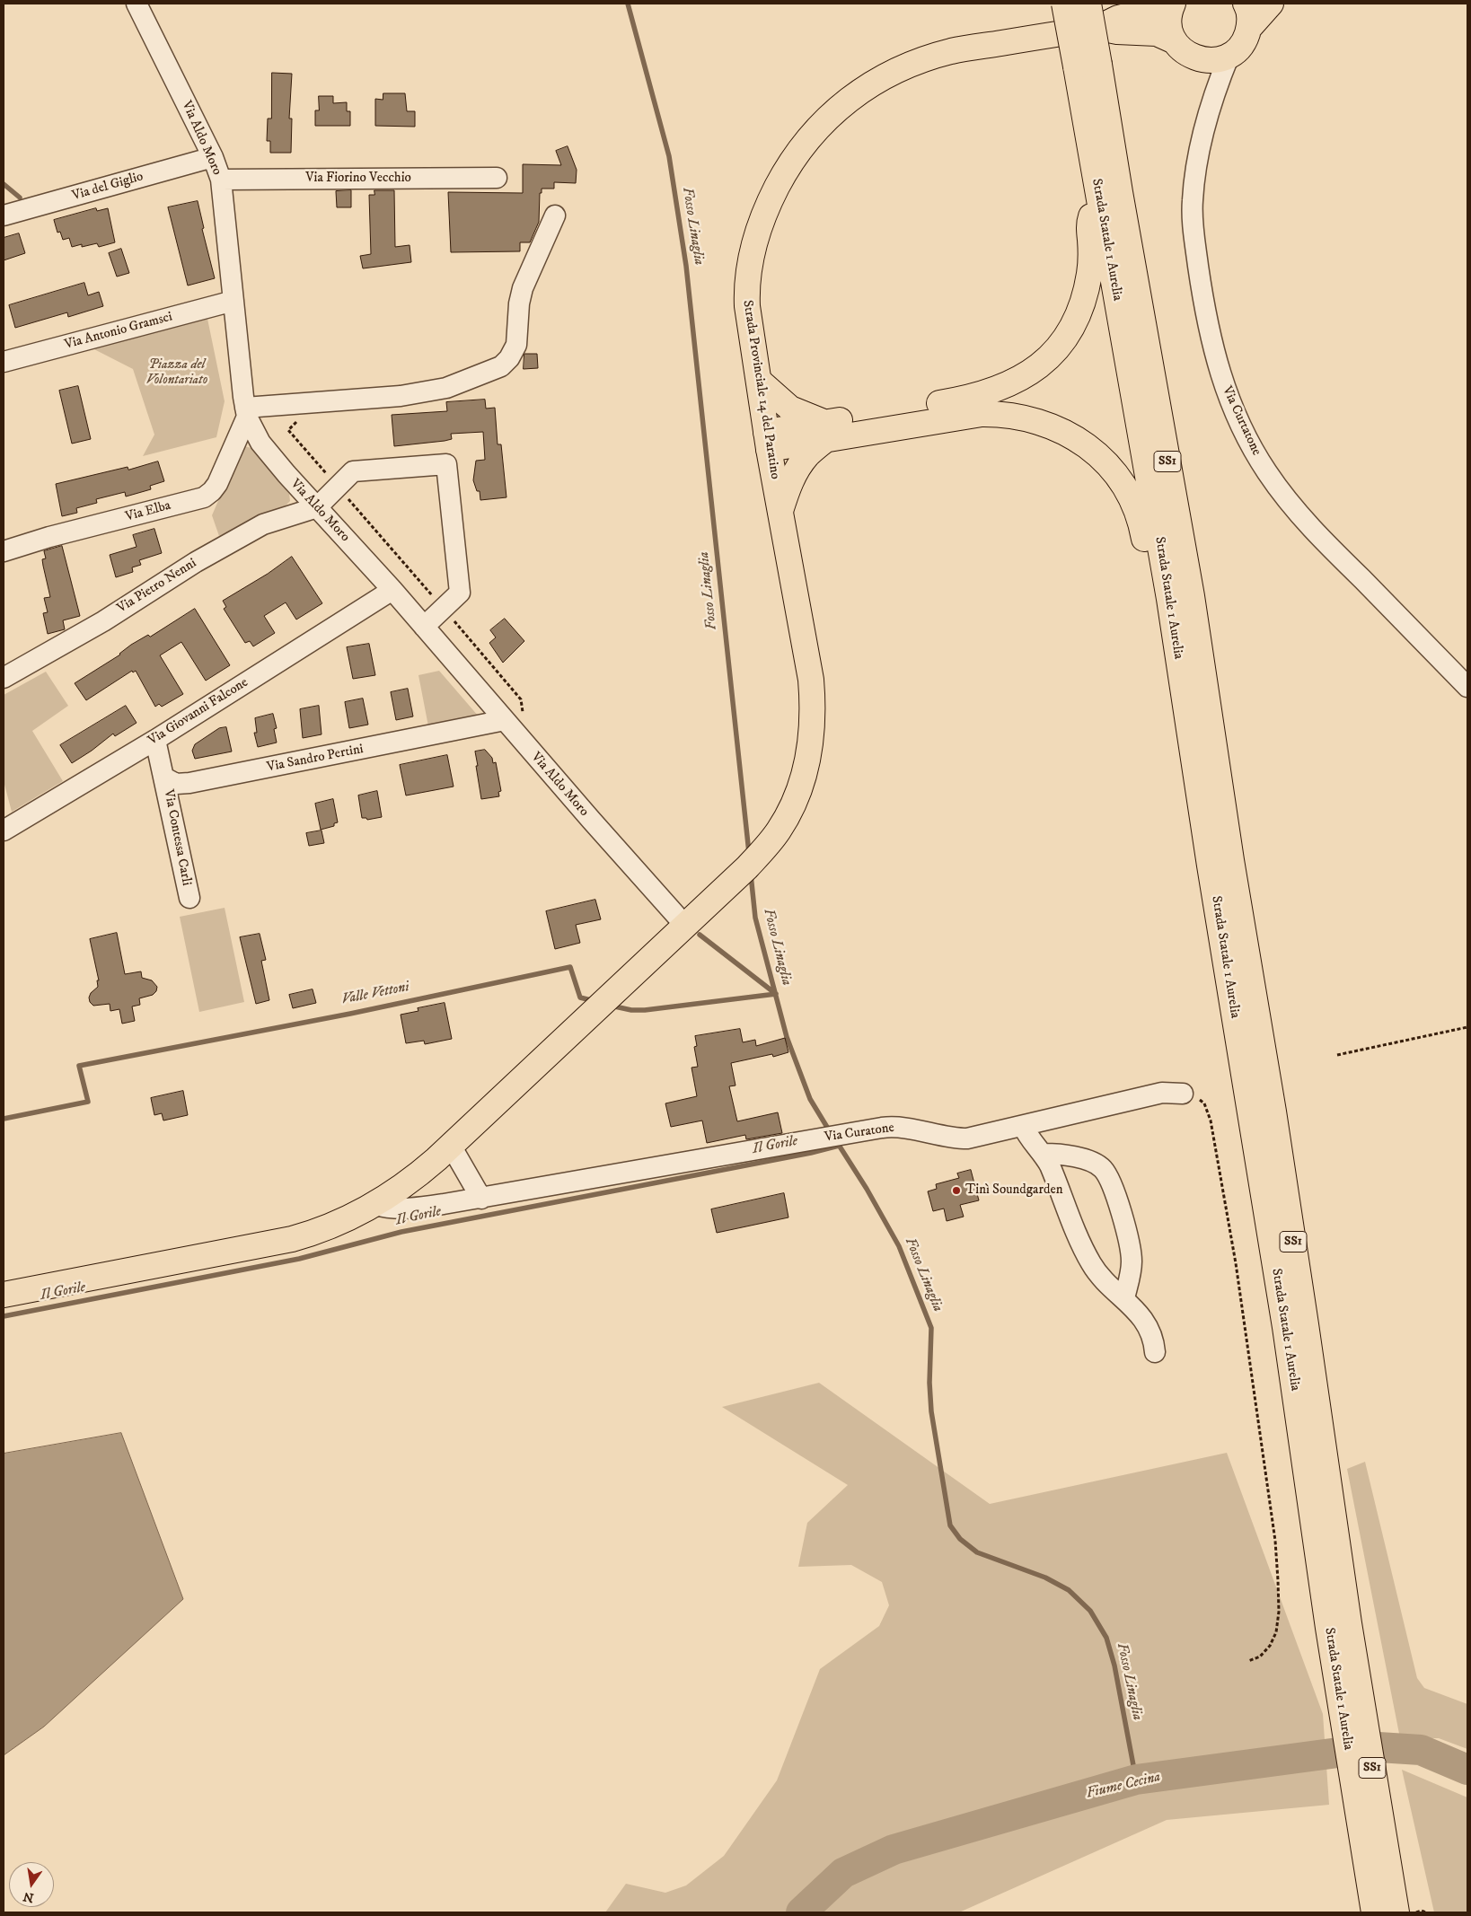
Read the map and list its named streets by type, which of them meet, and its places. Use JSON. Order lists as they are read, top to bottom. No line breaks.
{"streets":{"main road":["Strada Statale 1 Aurelia","Strada Provinciale 14 del Paratino","SS1"],"street":["Via Aldo Moro","Via Fiorino Vecchio","Via del Giglio","Via Antonio Gramsci","Via Curtatone","Via Elba","Via Pietro Nenni","Via Giovanni Falcone","Via Sandro Pertini","Via Contessa Carli","Via Curatone"]},"crossings":[["Via Aldo Moro","Via Fiorino Vecchio"],["Via Aldo Moro","Via del Giglio"],["Via Aldo Moro","Via Antonio Gramsci"],["Via Aldo Moro","Strada Provinciale 14 del Paratino"],["Via Aldo Moro","Via Elba"],["Via Aldo Moro","Via Pietro Nenni"],["Via Aldo Moro","Via Giovanni Falcone"],["Via Aldo Moro","Via Sandro Pertini"],["Strada Provinciale 14 del Paratino","Via Curtatone"],["Strada Provinciale 14 del Paratino","Via Curatone"],["Via Sandro Pertini","Via Contessa Carli"]],"water":["Fosso Linaglia","Valle Vettoni","Il Gorile","Fiume Cecina"],"parks":["Piazza del Volontariato"],"places":["Tinì Soundgarden"],"north":"bottom"}
